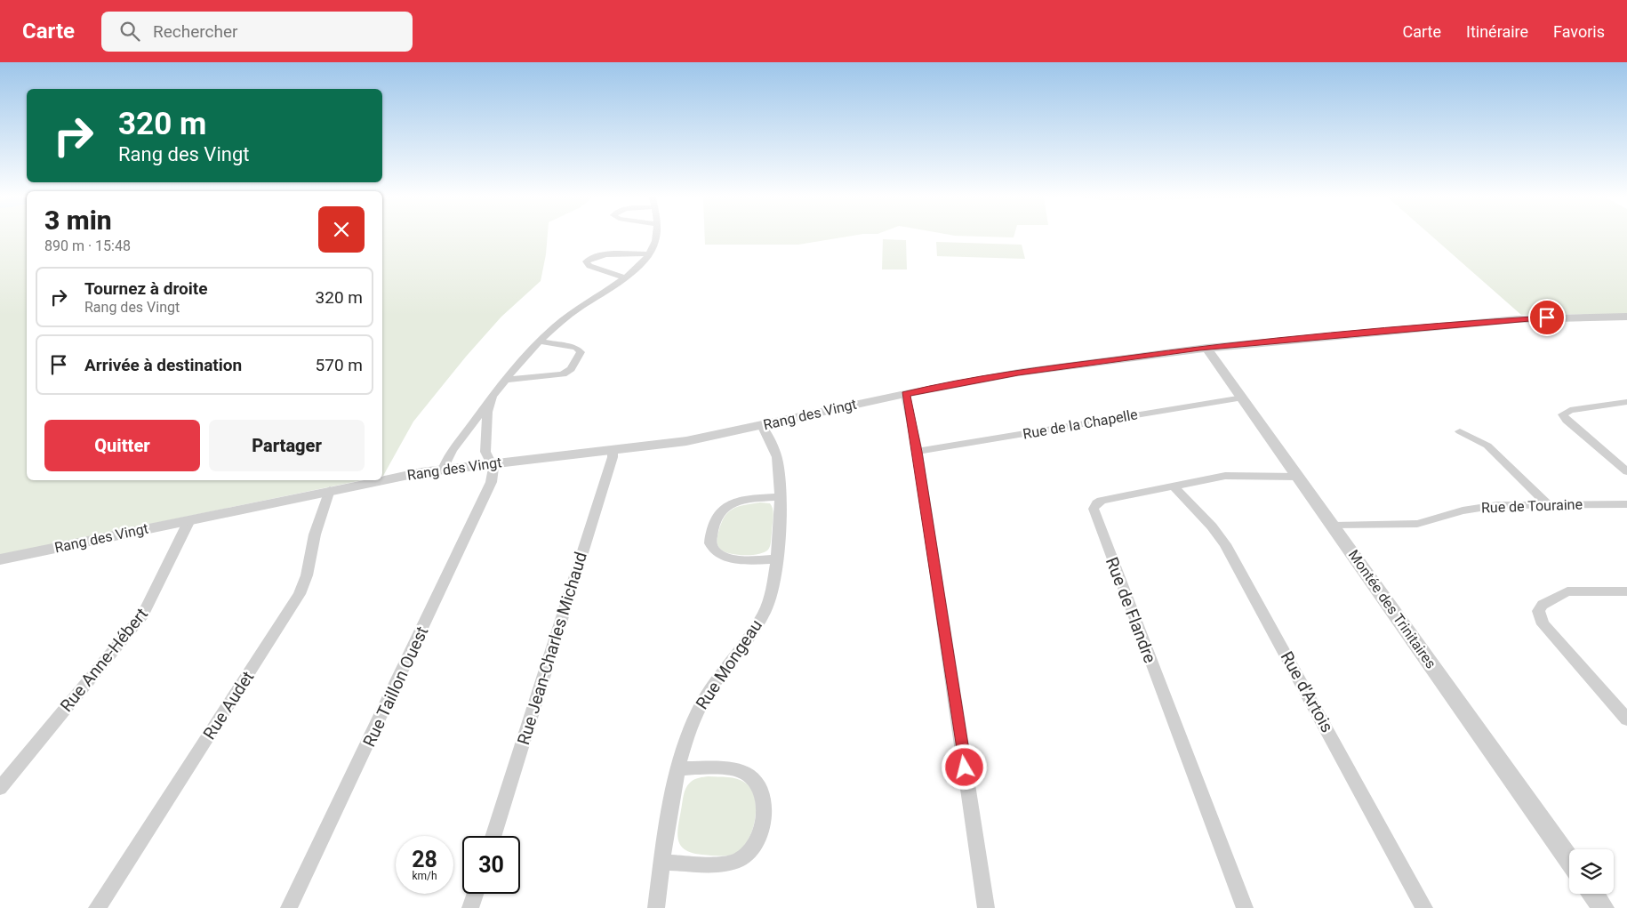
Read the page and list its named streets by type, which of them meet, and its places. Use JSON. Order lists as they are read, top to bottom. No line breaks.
{"streets":{"street":["Rang des Vingt","Rue de la Chapelle","Rue de Touraine","Montée des Trinitaires","Rue de Flandre","Rue Jean-Charles Michaud","Rue Anne-Hébert","Rue Mongeau","Rue Taillon Ouest","Rue d'Artois","Rue Audet"]},"crossings":[["Rang des Vingt","Montée des Trinitaires"],["Rang des Vingt","Rue Jean-Charles Michaud"],["Rang des Vingt","Rue Anne-Hébert"],["Rang des Vingt","Rue Mongeau"],["Rang des Vingt","Rue Taillon Ouest"],["Rang des Vingt","Rue Audet"],["Rue de la Chapelle","Montée des Trinitaires"],["Rue de Touraine","Montée des Trinitaires"],["Montée des Trinitaires","Rue de Flandre"],["Rue de Flandre","Rue d'Artois"]],"page":{"header":"Carte","search":"Rechercher","nav":["Carte","Itinéraire","Favoris"],"turn":["320 m","Rang des Vingt"],"heading":["3 min","890 m · 15:48"],"list":[{"name":"Tournez à droite","note":"Rang des Vingt","value":"320 m"},{"name":"Arrivée à destination","value":"570 m"}],"buttons":["Quitter","Partager"],"speed":"28 km/h","limit":"30"}}
